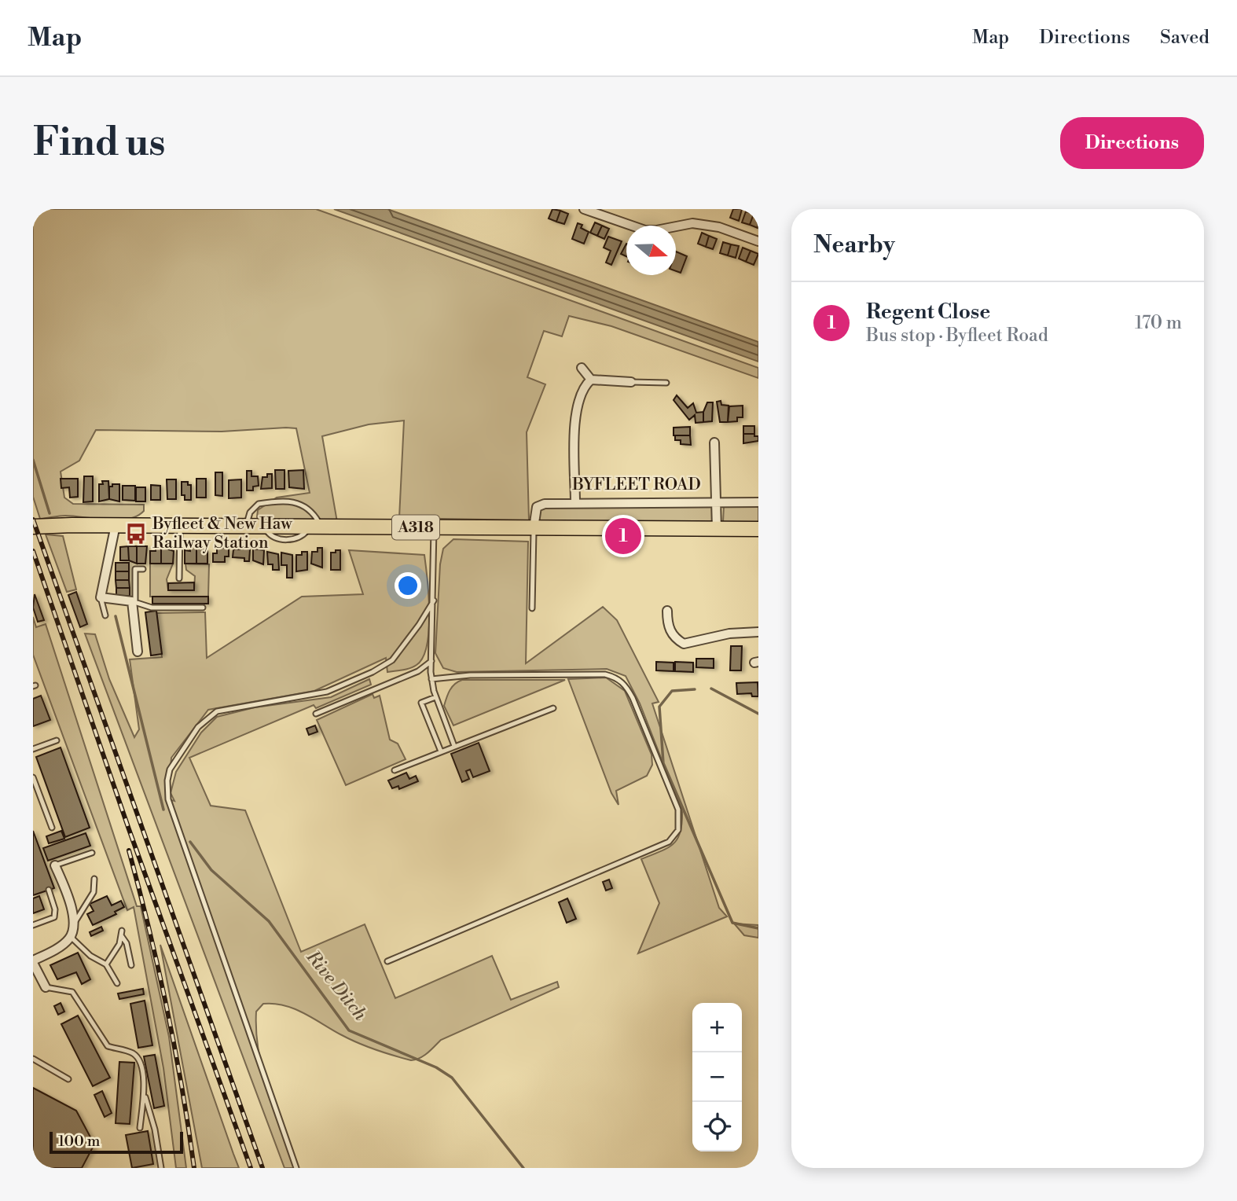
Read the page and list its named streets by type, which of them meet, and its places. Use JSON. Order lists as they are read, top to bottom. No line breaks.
{"streets":{"main road":["A318"],"street":["BYFLEET ROAD"]},"crossings":[["BYFLEET ROAD","A318"]],"water":["Rive Ditch"],"places":{"bus stop":["Byfleet & New Haw Railway Station"]},"scale_bar":"100 m","north":"right","page":{"header":"Map","nav":["Map","Directions","Saved"],"buttons":"Directions","title":"Find us","heading":"Nearby","list":[{"mark":"1","name":"Regent Close","note":"Bus stop · Byfleet Road","value":"170 m"}],"pins":"1","map_buttons":["+","−"],"scale":"100 m"}}
